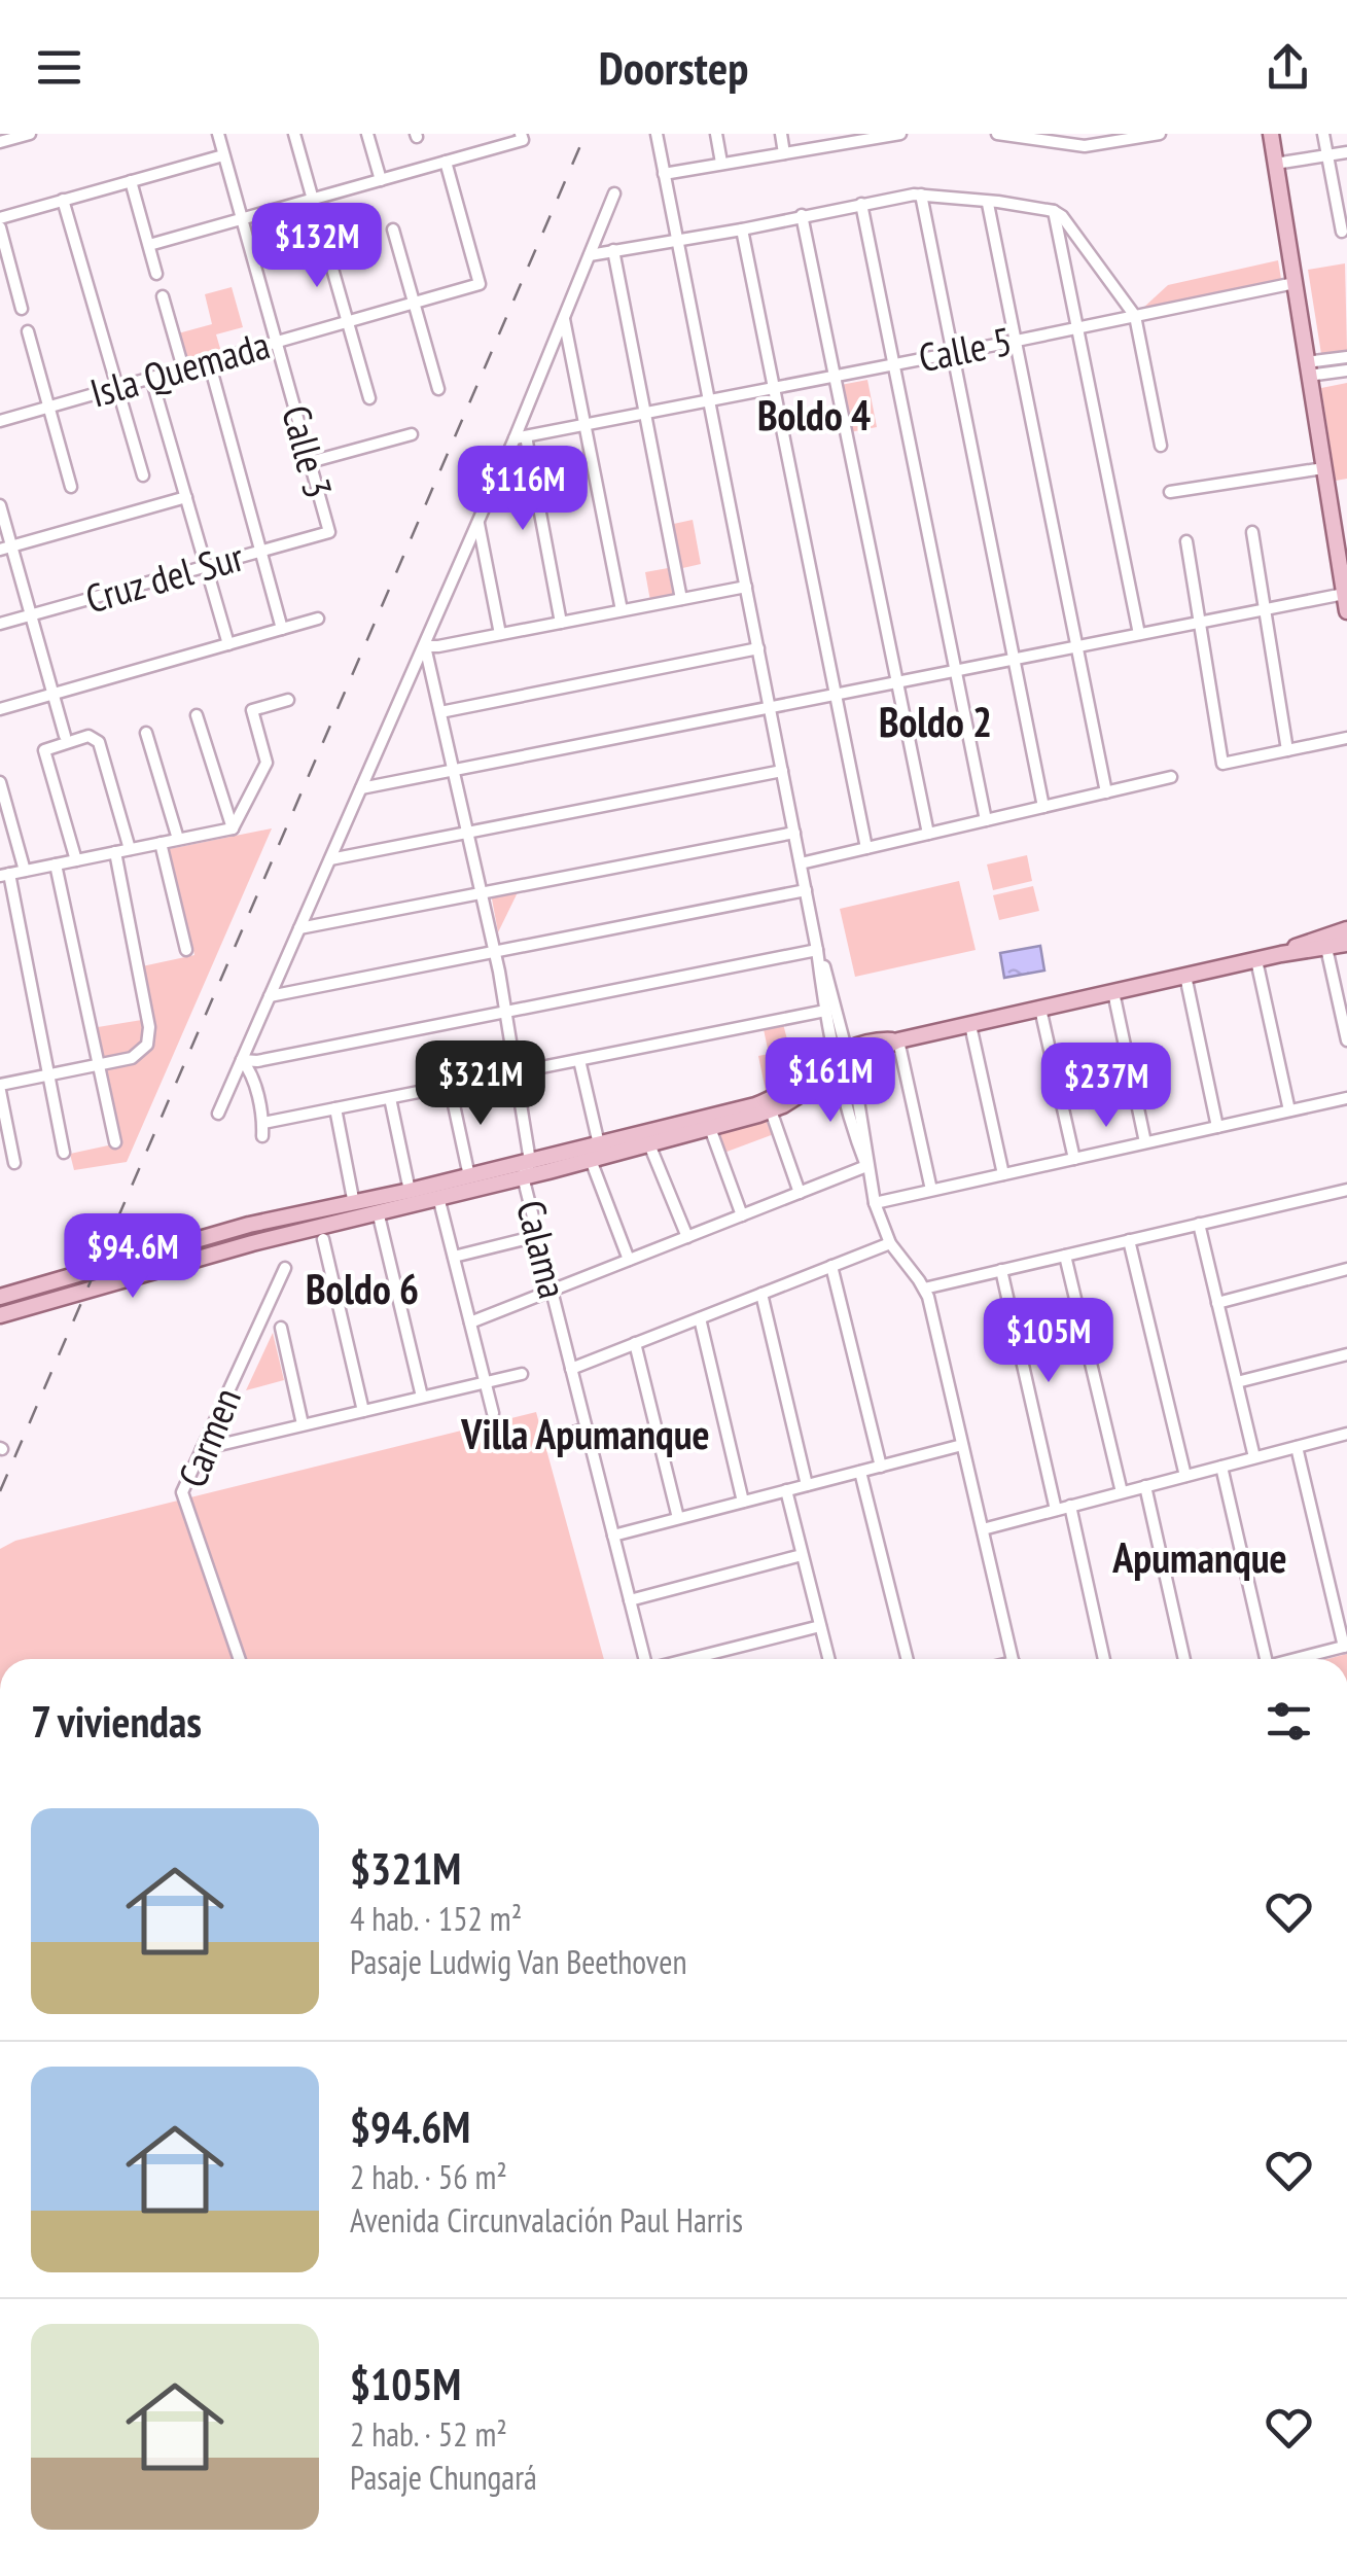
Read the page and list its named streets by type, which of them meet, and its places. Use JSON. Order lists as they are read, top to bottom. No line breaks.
{"streets":{"street":["Calle 5","Isla Quemada","Calle 3","Cruz del Sur","Calama","Carmen"]},"crossings":[["Isla Quemada","Calle 3"],["Calle 3","Cruz del Sur"]],"districts":["Boldo 4","Boldo 2","Boldo 6","Villa Apumanque","Apumanque"],"page":{"header":"Doorstep","price":["$132M","$116M","$161M","$321M","$237M","$94.6M","$105M"],"heading":"7 viviendas","list":[{"name":"$321M","note":"4 hab. · 152 m² · Pasaje Ludwig Van Beethoven"},{"name":"$94.6M","note":"2 hab. · 56 m² · Avenida Circunvalación Paul Harris"},{"name":"$105M","note":"2 hab. · 52 m² · Pasaje Chungará"}]}}
